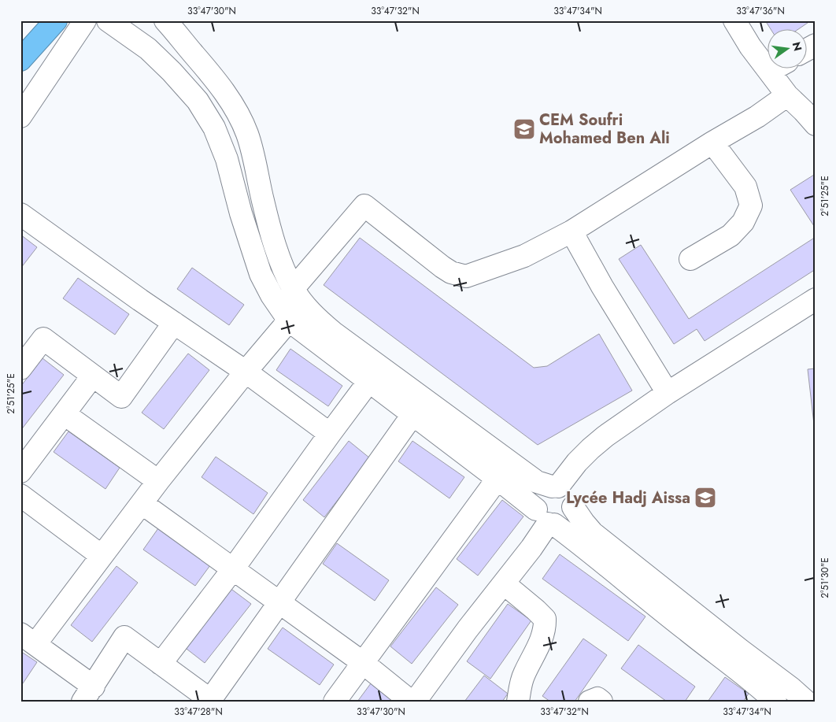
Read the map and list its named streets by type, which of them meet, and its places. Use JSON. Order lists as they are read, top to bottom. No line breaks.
{"places":{"school or university":["CEM Soufri Mohamed Ben Ali","Lycée Hadj Aissa"]},"north":"right","coordinates":["33°47'30\"N","33°47'32\"N","33°47'34\"N","33°47'36\"N","2°51'25\"E","2°51'30\"E","33°47'28\"N"]}
